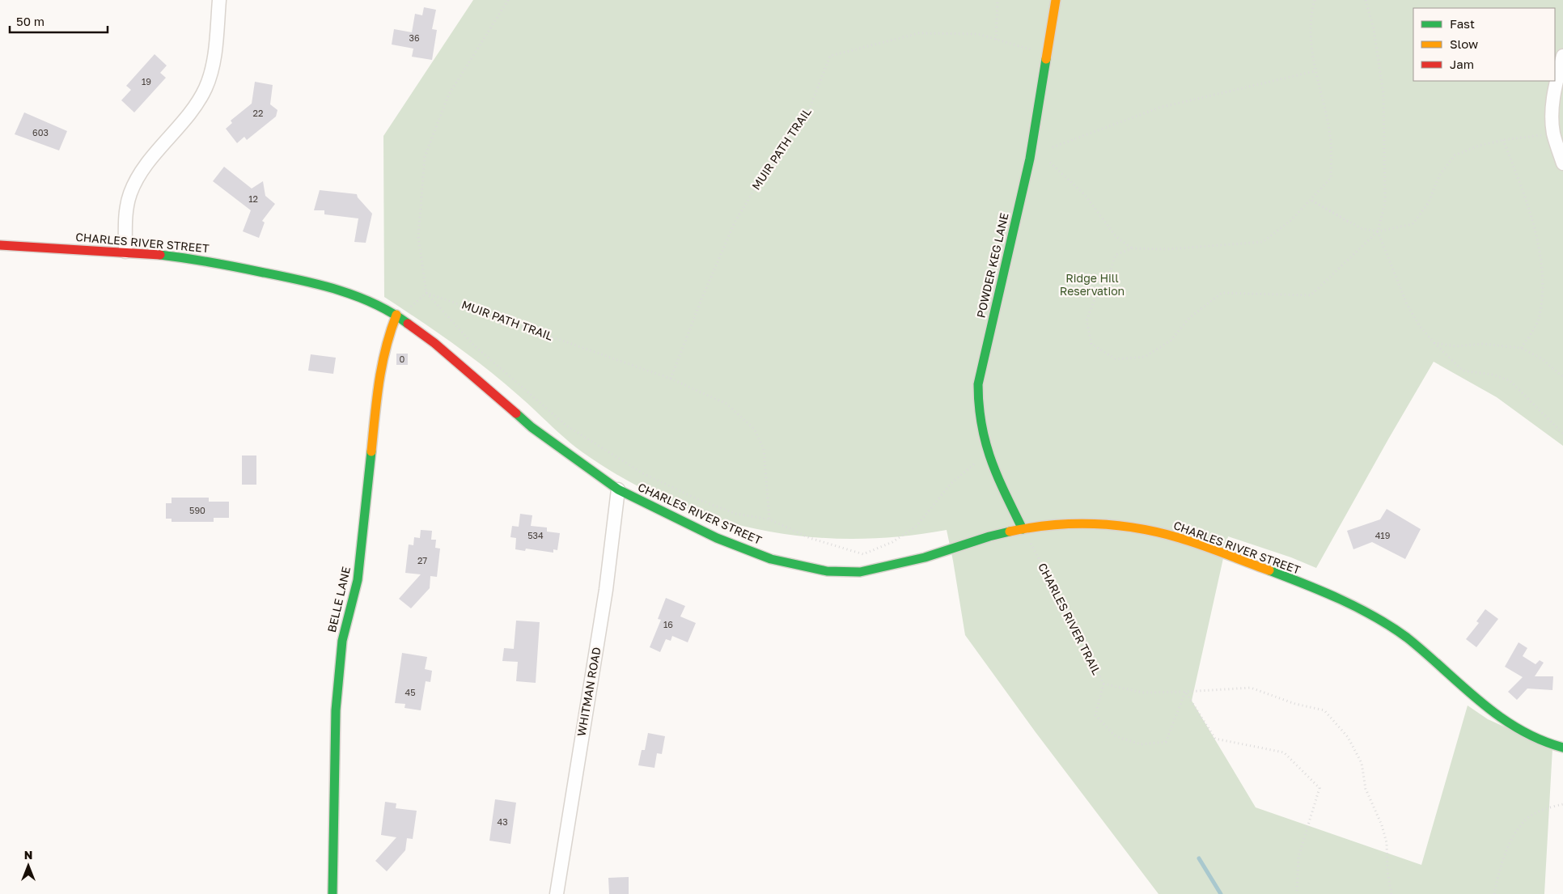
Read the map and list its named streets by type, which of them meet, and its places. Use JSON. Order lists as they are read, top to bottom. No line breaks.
{"streets":{"street":["CHARLES RIVER STREET","POWDER KEG LANE","BELLE LANE","WHITMAN ROAD"],"path":["MUIR PATH TRAIL","CHARLES RIVER TRAIL"]},"crossings":[["MUIR PATH TRAIL","POWDER KEG LANE"],["CHARLES RIVER STREET","POWDER KEG LANE"],["CHARLES RIVER STREET","BELLE LANE"],["CHARLES RIVER STREET","CHARLES RIVER TRAIL"],["CHARLES RIVER STREET","WHITMAN ROAD"],["POWDER KEG LANE","CHARLES RIVER TRAIL"]],"parks":["Ridge Hill Reservation"],"house_numbers":["36","19","22","603","12","0","590","534","419","27","16","45","43"],"legend":["Fast","Slow","Jam"],"scale_bar":"50 m","north":"top"}
